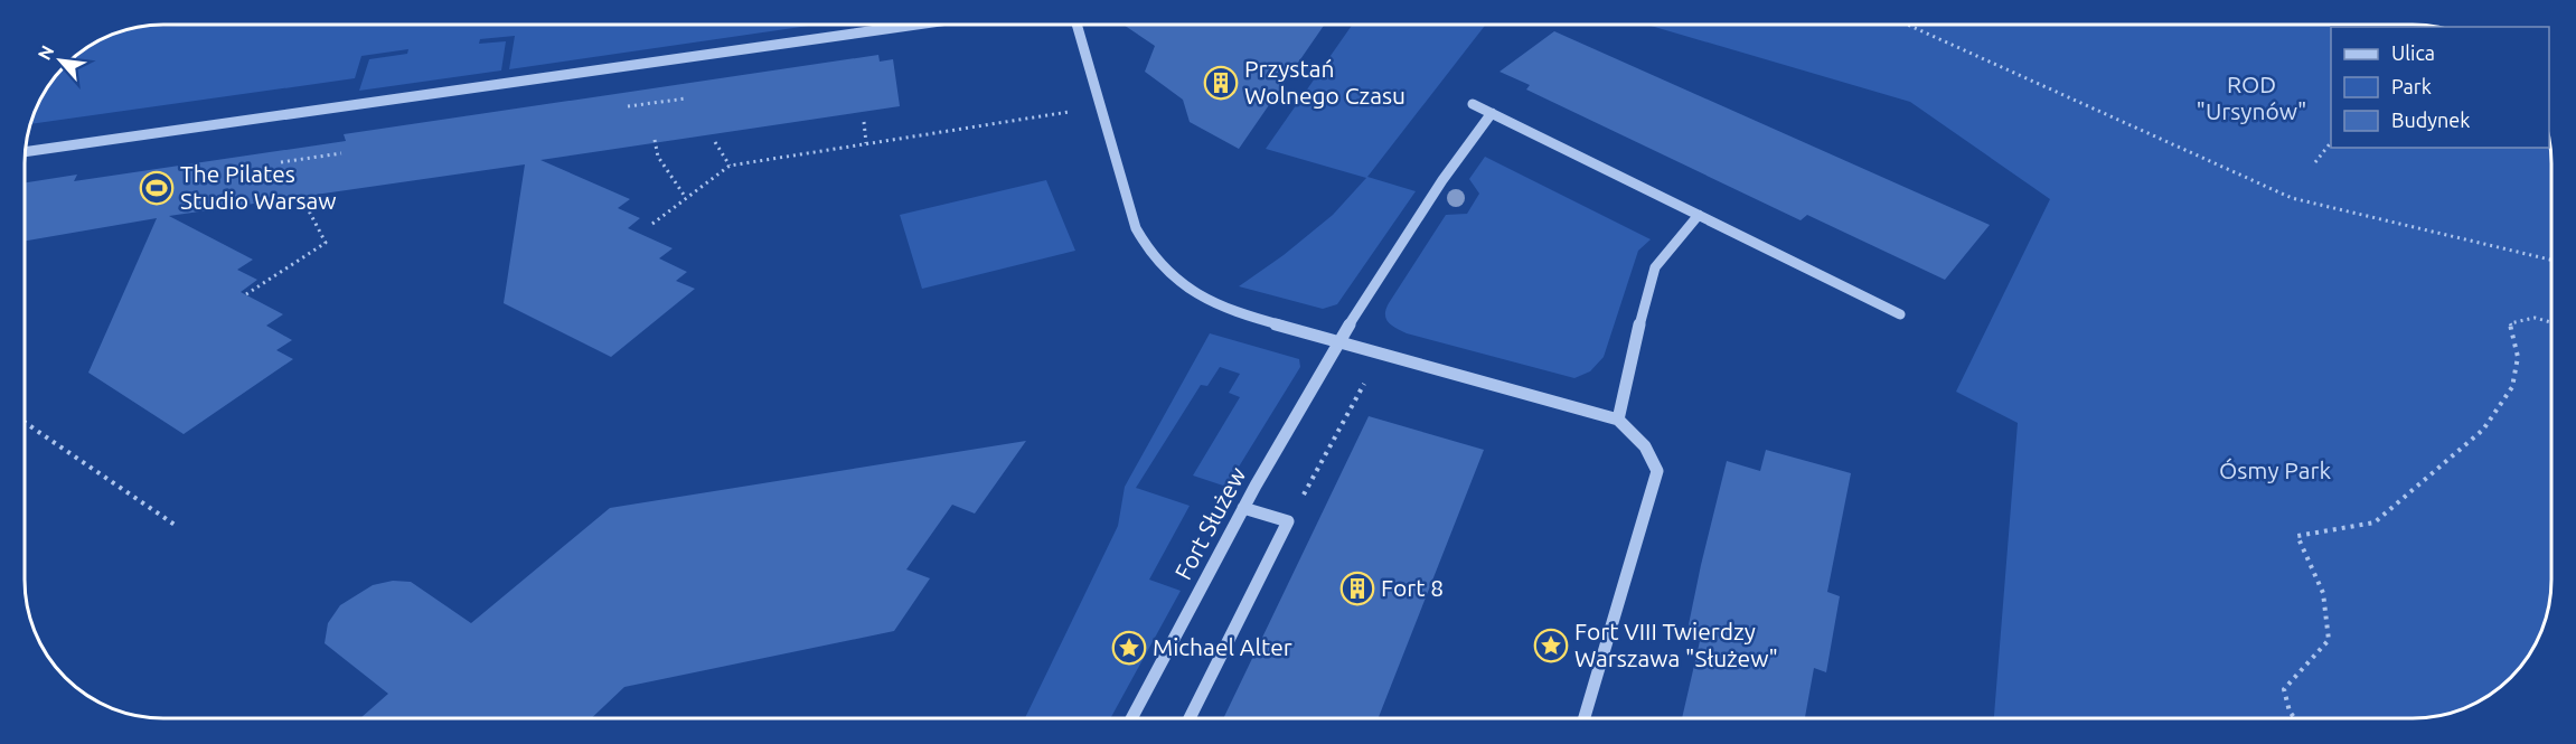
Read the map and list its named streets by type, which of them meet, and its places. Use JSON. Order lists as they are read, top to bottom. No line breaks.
{"streets":{"street":["Fort Służew"]},"parks":["ROD \"Ursynów\"","Ósmy Park"],"places":{"building":["Przystań Wolnego Czasu","Fort 8"],"sports":["The Pilates Studio Warsaw"],"place":["Fort VIII Twierdzy Warszawa \"Służew\"","Michael Alter"]},"legend":["Ulica","Park","Budynek"],"north":"top left"}
